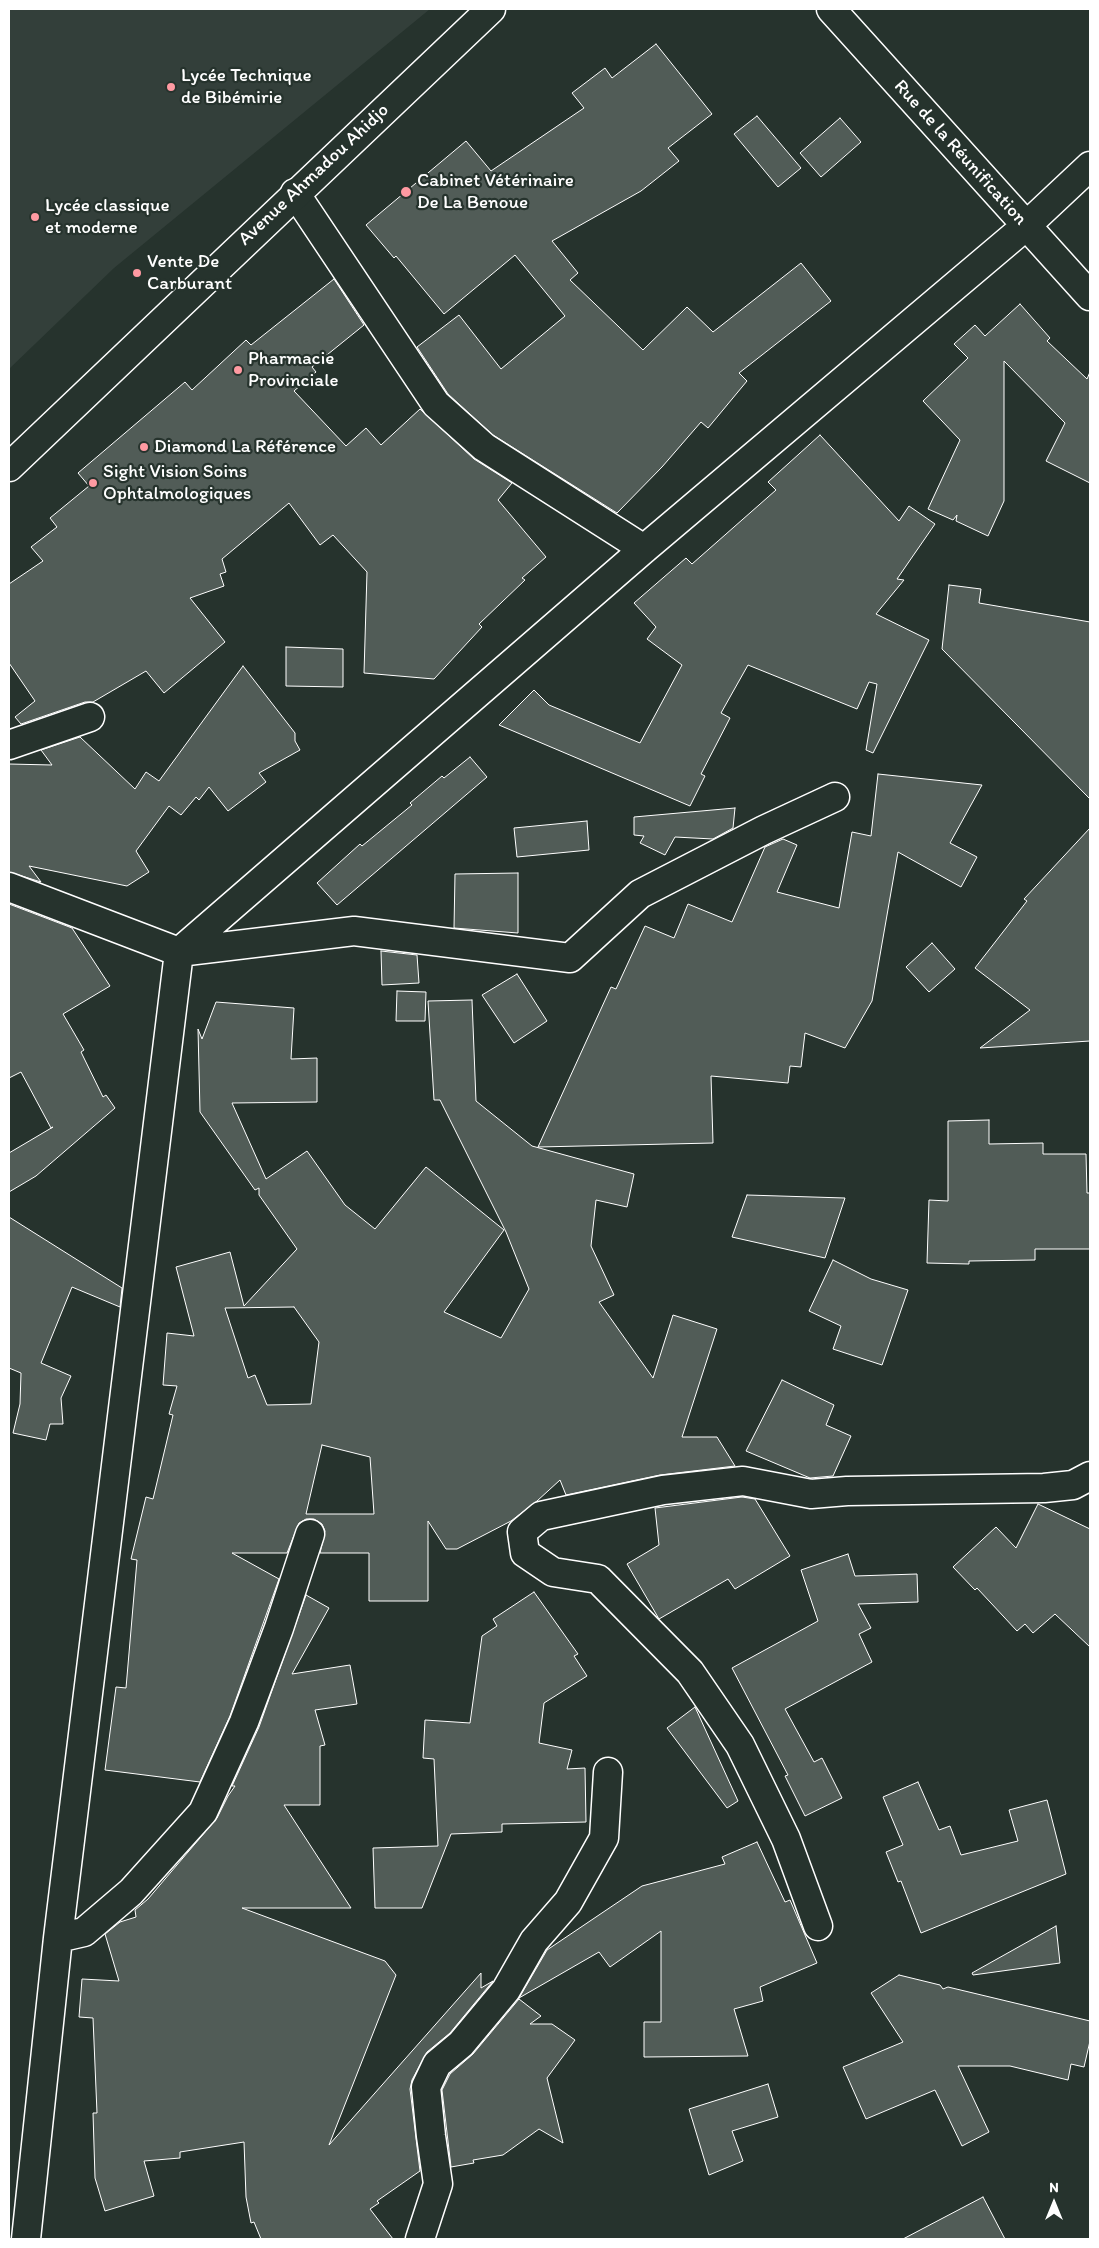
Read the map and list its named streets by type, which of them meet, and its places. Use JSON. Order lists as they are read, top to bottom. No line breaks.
{"streets":{"street":["Rue de la Réunification","Avenue Ahmadou Ahidjo"]},"places":["Lycée Technique de Bibémirie","Cabinet Vétérinaire De La Benoue","Lycée classique et moderne","Vente De Carburant","Pharmacie Provinciale","Diamond La Référence","Sight Vision Soins Ophtalmologiques"],"north":"top"}
